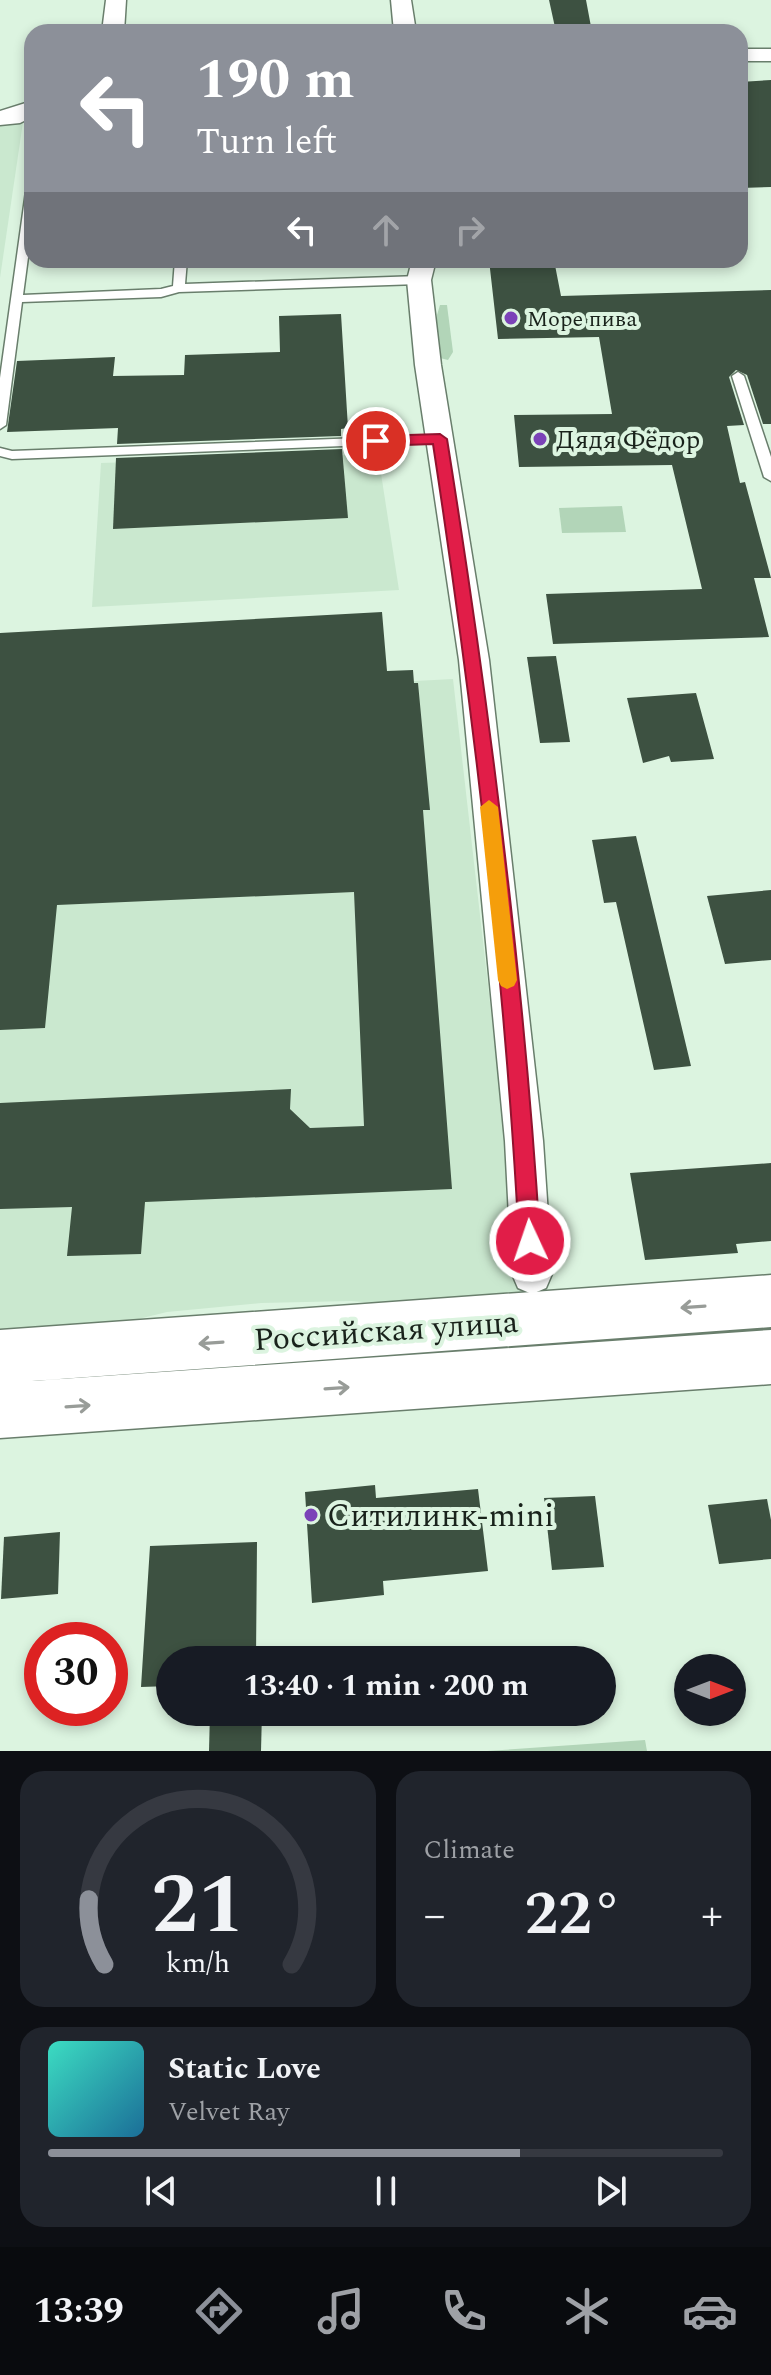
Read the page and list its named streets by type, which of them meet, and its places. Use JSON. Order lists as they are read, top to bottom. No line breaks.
{"streets":{"main road":["Российская улица"]},"places":["Море пива","Дядя Фёдор","Ситилинк-mini"],"north":"right","page":{"turn":["190 m","Turn left"],"limit":"30","trip":"13:40 · 1 min · 200 m","tile":"Climate","heat":["−","22°","+"],"song":["Static Love","Velvet Ray"],"tabs":"13:39","gauge":["21","km/h"]}}
